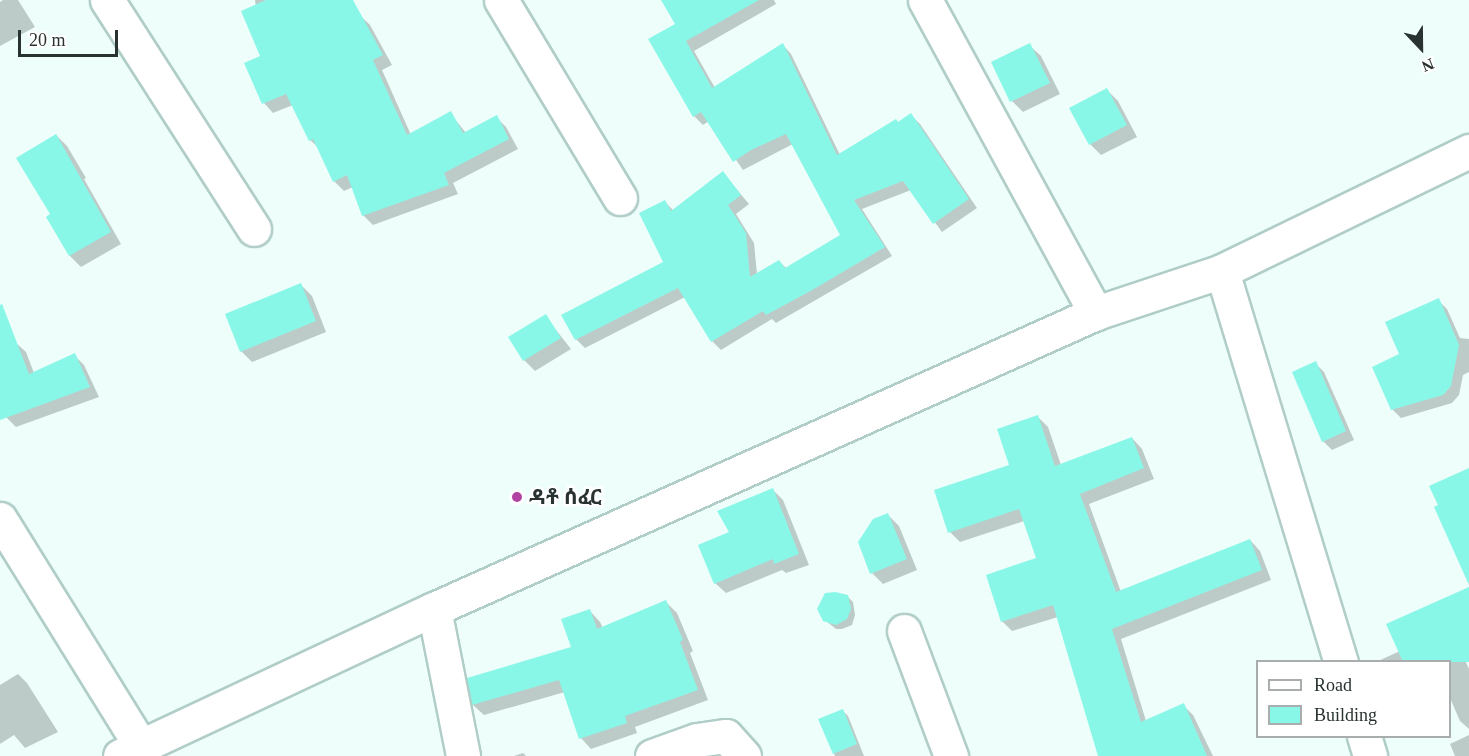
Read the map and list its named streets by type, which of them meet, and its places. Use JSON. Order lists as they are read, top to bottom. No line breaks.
{"places":["ዳቶ ሰፈር"],"legend":["Road","Building"],"scale_bar":"20 m","north":"bottom"}
